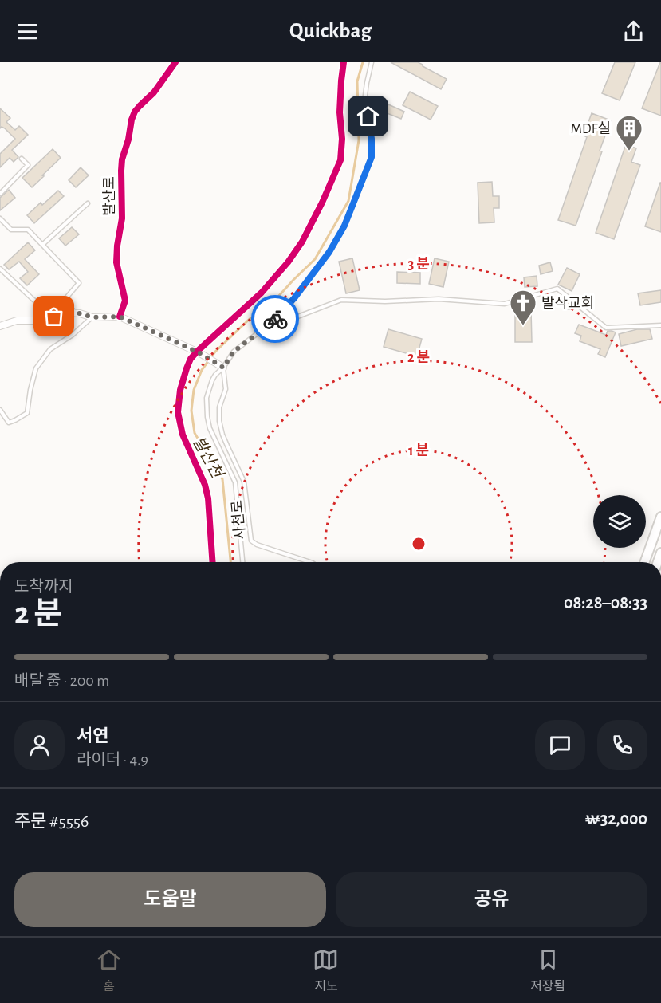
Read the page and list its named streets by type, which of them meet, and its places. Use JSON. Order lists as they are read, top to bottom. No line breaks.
{"streets":{"street":["발산로"],"lane":["사천로"]},"water":["발산천"],"places":{"building":["MDF실"],"church":["발삭교회"]},"page":{"header":"Quickbag","heading":["2 분","도착까지","08:28–08:33"],"panel":["서연","라이더 · 4.9","주문 #5556","₩32,000"],"bar":"배달 중 · 200 m","buttons":["도움말","공유"],"tabs":["홈","지도","저장됨"]},"rings":["3 분","2 분","1 분"]}
